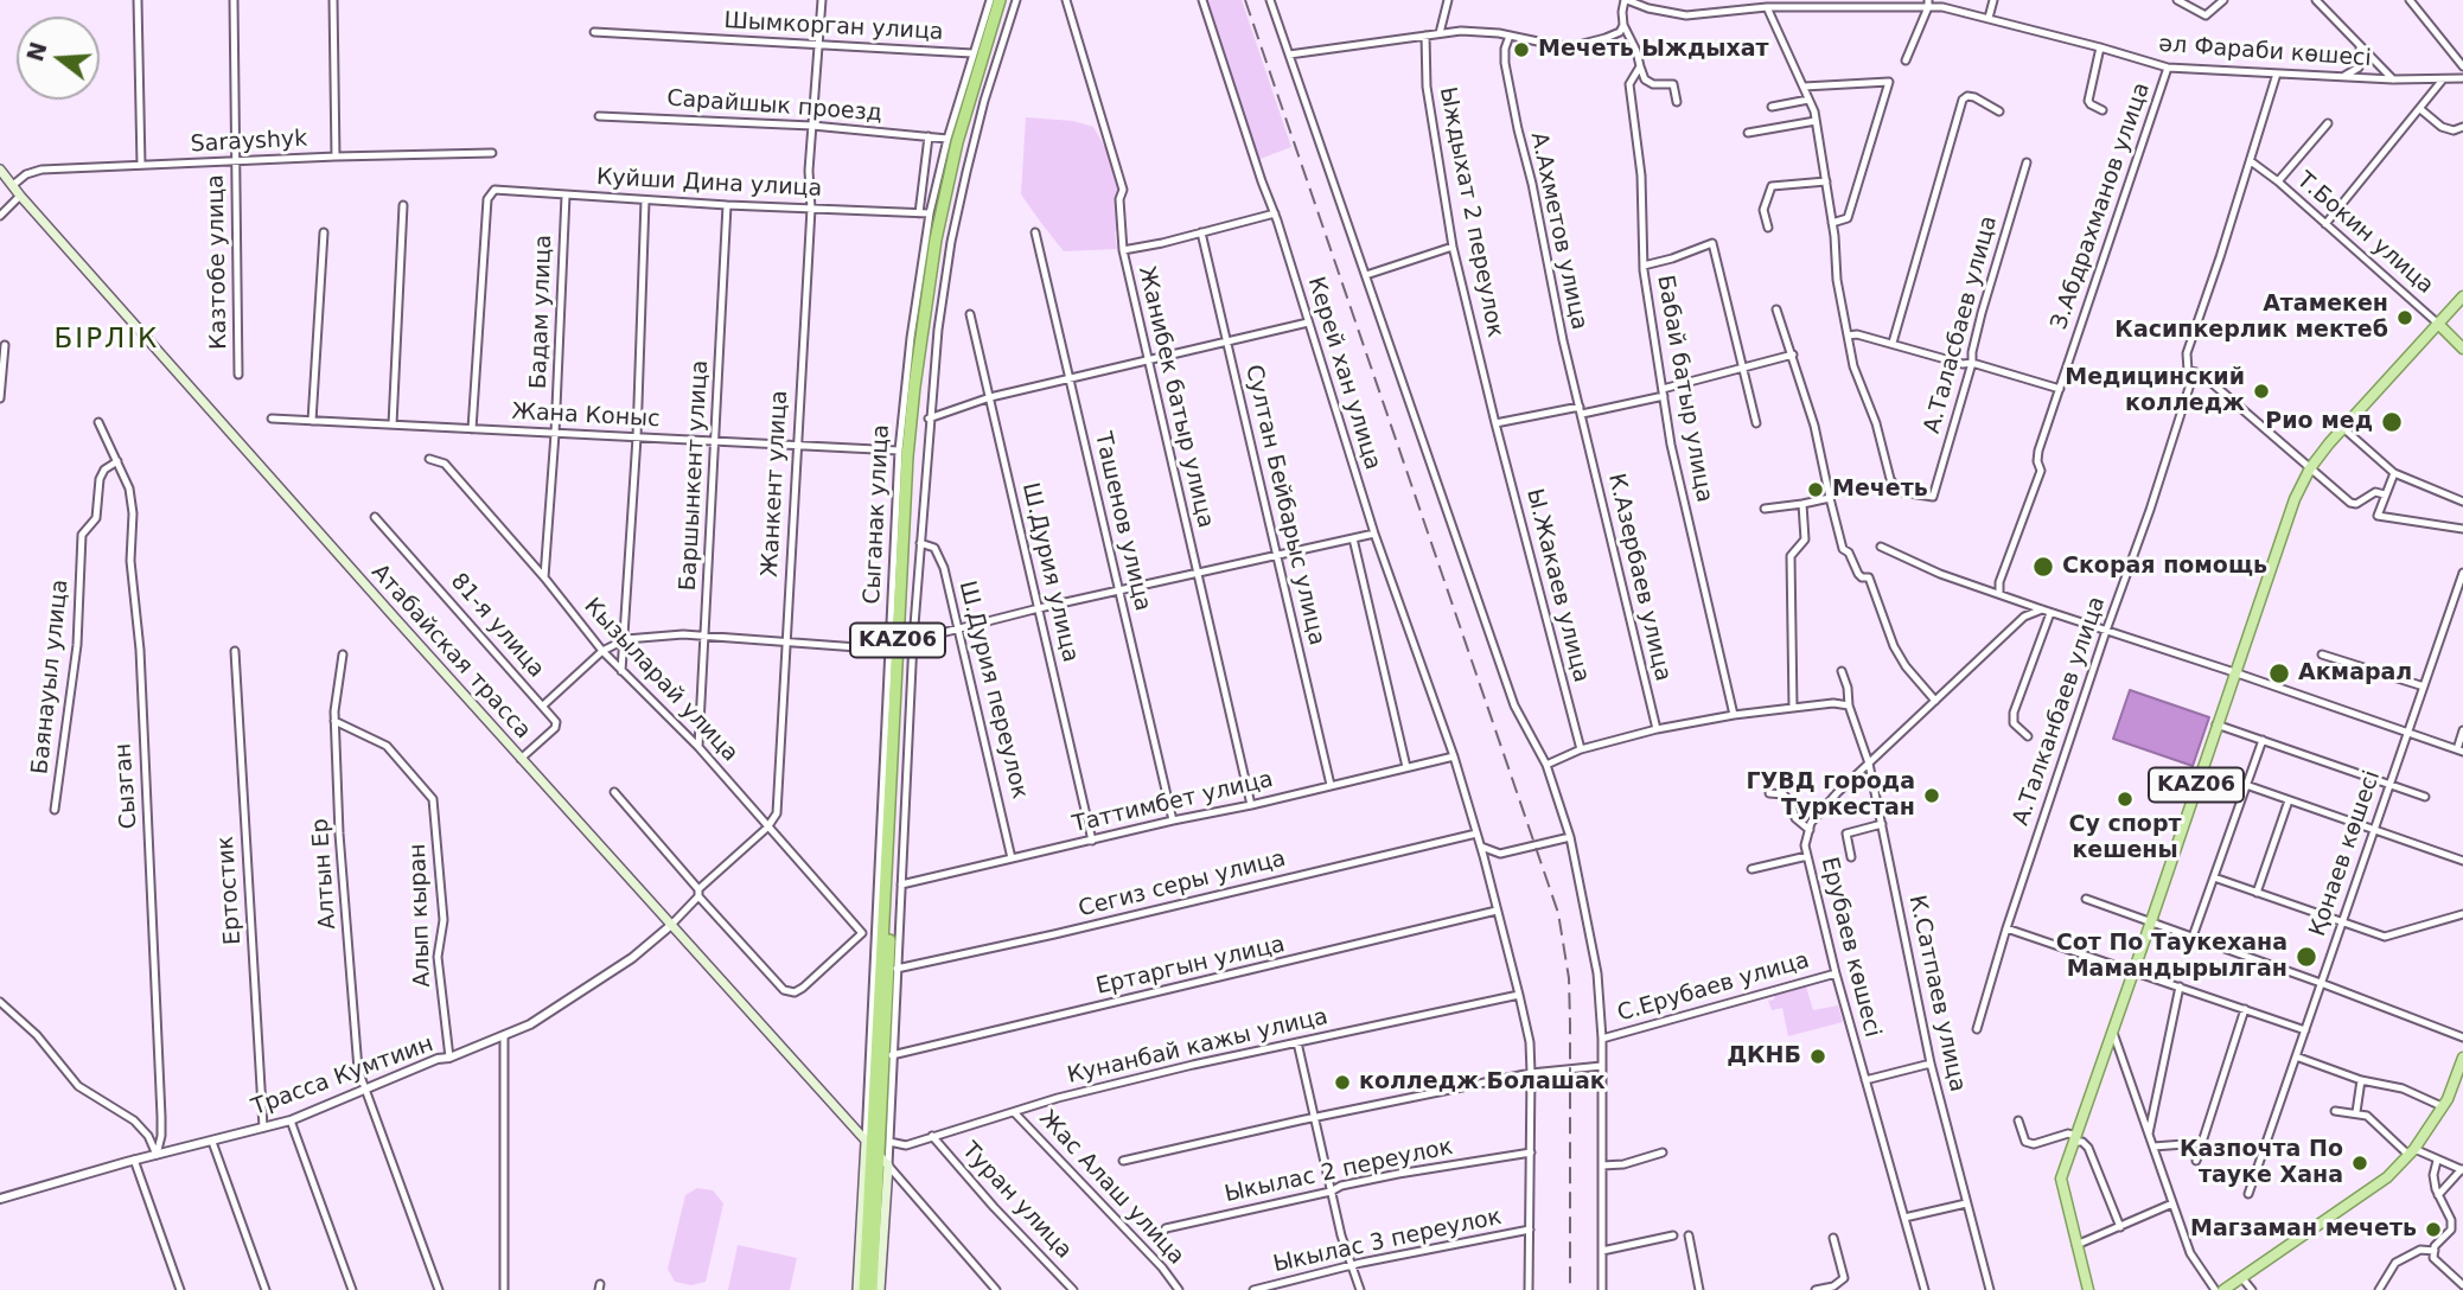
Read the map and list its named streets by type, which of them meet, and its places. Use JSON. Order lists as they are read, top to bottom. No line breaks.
{"streets":{"highway":["KАZ06"],"main road":["Т.Бокин улица","Атабайская трасса"],"street":["Шымкорган улица","әл Фараби көшесі","Сарайшык проезд","Sarayshyk","Куйши Дина улица","З.Абдрахманов улица","Ыждыхат 2 переулок","А.Ахметов улица","Казтобе улица","Бадам улица","А.Таласбаев улица","Керей хан улица","Бабай батыр улица","Жанибек батыр улица","Жана Коныс","Баршынкент улица","Жанкент улица","Султан Бейбарыс улица","Сыганак улица","Ташенов улица","Ш.Дурия улица","К.Азербаев улица","Ы.Жакаев улица","81-я улица","Баянауыл улица","Кызыларай улица","Ш.Дурия переулок","А.Талканбаев улица","Сызган","Таттимбет улица","Қонаев көшесі","Алтын Ер","Сегиз серы улица","Ертостик","Алып кыран","Ерубаев көшесі","Ертаргын улица","С.Ерубаев улица","К.Сатпаев улица","Кунанбай кажы улица","Трасса Кумтиин","Ыкылас 2 переулок","Жас Алаш улица","Туран улица","Ыкылас 3 переулок"]},"crossings":[["Шымкорган улица","Жанкент улица"],["Шымкорган улица","Сыганак улица"],["әл Фараби көшесі","З.Абдрахманов улица"],["әл Фараби көшесі","А.Талканбаев улица"],["Сарайшык проезд","Жанкент улица"],["Сарайшык проезд","Сыганак улица"],["Sarayshyk","Казтобе улица"],["Sarayshyk","Атабайская трасса"],["Куйши Дина улица","Бадам улица"],["Куйши Дина улица","Жана Коныс"],["Куйши Дина улица","Баршынкент улица"],["Куйши Дина улица","Жанкент улица"],["Куйши Дина улица","Сыганак улица"],["Ыждыхат 2 переулок","Ы.Жакаев улица"],["А.Ахметов улица","К.Азербаев улица"],["Т.Бокин улица","KАZ06"],["Т.Бокин улица","А.Талканбаев улица"],["Бадам улица","Жана Коныс"],["Бадам улица","Кызыларай улица"],["Керей хан улица","Таттимбет улица"],["Керей хан улица","Сегиз серы улица"],["Керей хан улица","Ертаргын улица"],["Керей хан улица","Кунанбай кажы улица"],["Керей хан улица","Ыкылас 2 переулок"],["Керей хан улица","Ыкылас 3 переулок"],["Жанибек батыр улица","Таттимбет улица"],["Жана Коныс","Баршынкент улица"],["Жана Коныс","Жанкент улица"],["Жана Коныс","Сыганак улица"],["Баршынкент улица","Кызыларай улица"],["Жанкент улица","Кызыларай улица"],["Султан Бейбарыс улица","Таттимбет улица"],["Сыганак улица","KАZ06"],["Сыганак улица","Атабайская трасса"],["Ташенов улица","Таттимбет улица"],["Ш.Дурия улица","Таттимбет улица"],["81-я улица","Атабайская трасса"],["KАZ06","Атабайская трасса"],["Атабайская трасса","Трасса Кумтиин"],["Баянауыл улица","Сызган"],["Ш.Дурия переулок","Таттимбет улица"],["Сызган","Трасса Кумтиин"],["Алтын Ер","Алып кыран"],["Алтын Ер","Трасса Кумтиин"],["Ертостик","Трасса Кумтиин"],["Алып кыран","Трасса Кумтиин"],["Ерубаев көшесі","С.Ерубаев улица"],["Ерубаев көшесі","К.Сатпаев улица"],["Кунанбай кажы улица","Жас Алаш улица"],["Кунанбай кажы улица","Туран улица"]],"districts":["БІРЛІК"],"places":["Мечеть Ыждыхат","Атамекен Касипкерлик мектеб","Медицинский колледж","Рио мед","Мечеть","Скорая помощь","Акмарал","ГУВД города Туркестан","Су спорт кешены","Сот По Таукехана Мамандырылган","ДКНБ","колледж Болашак","Казпочта По тауке Хана","Магзаман мечеть"],"north":"left"}
